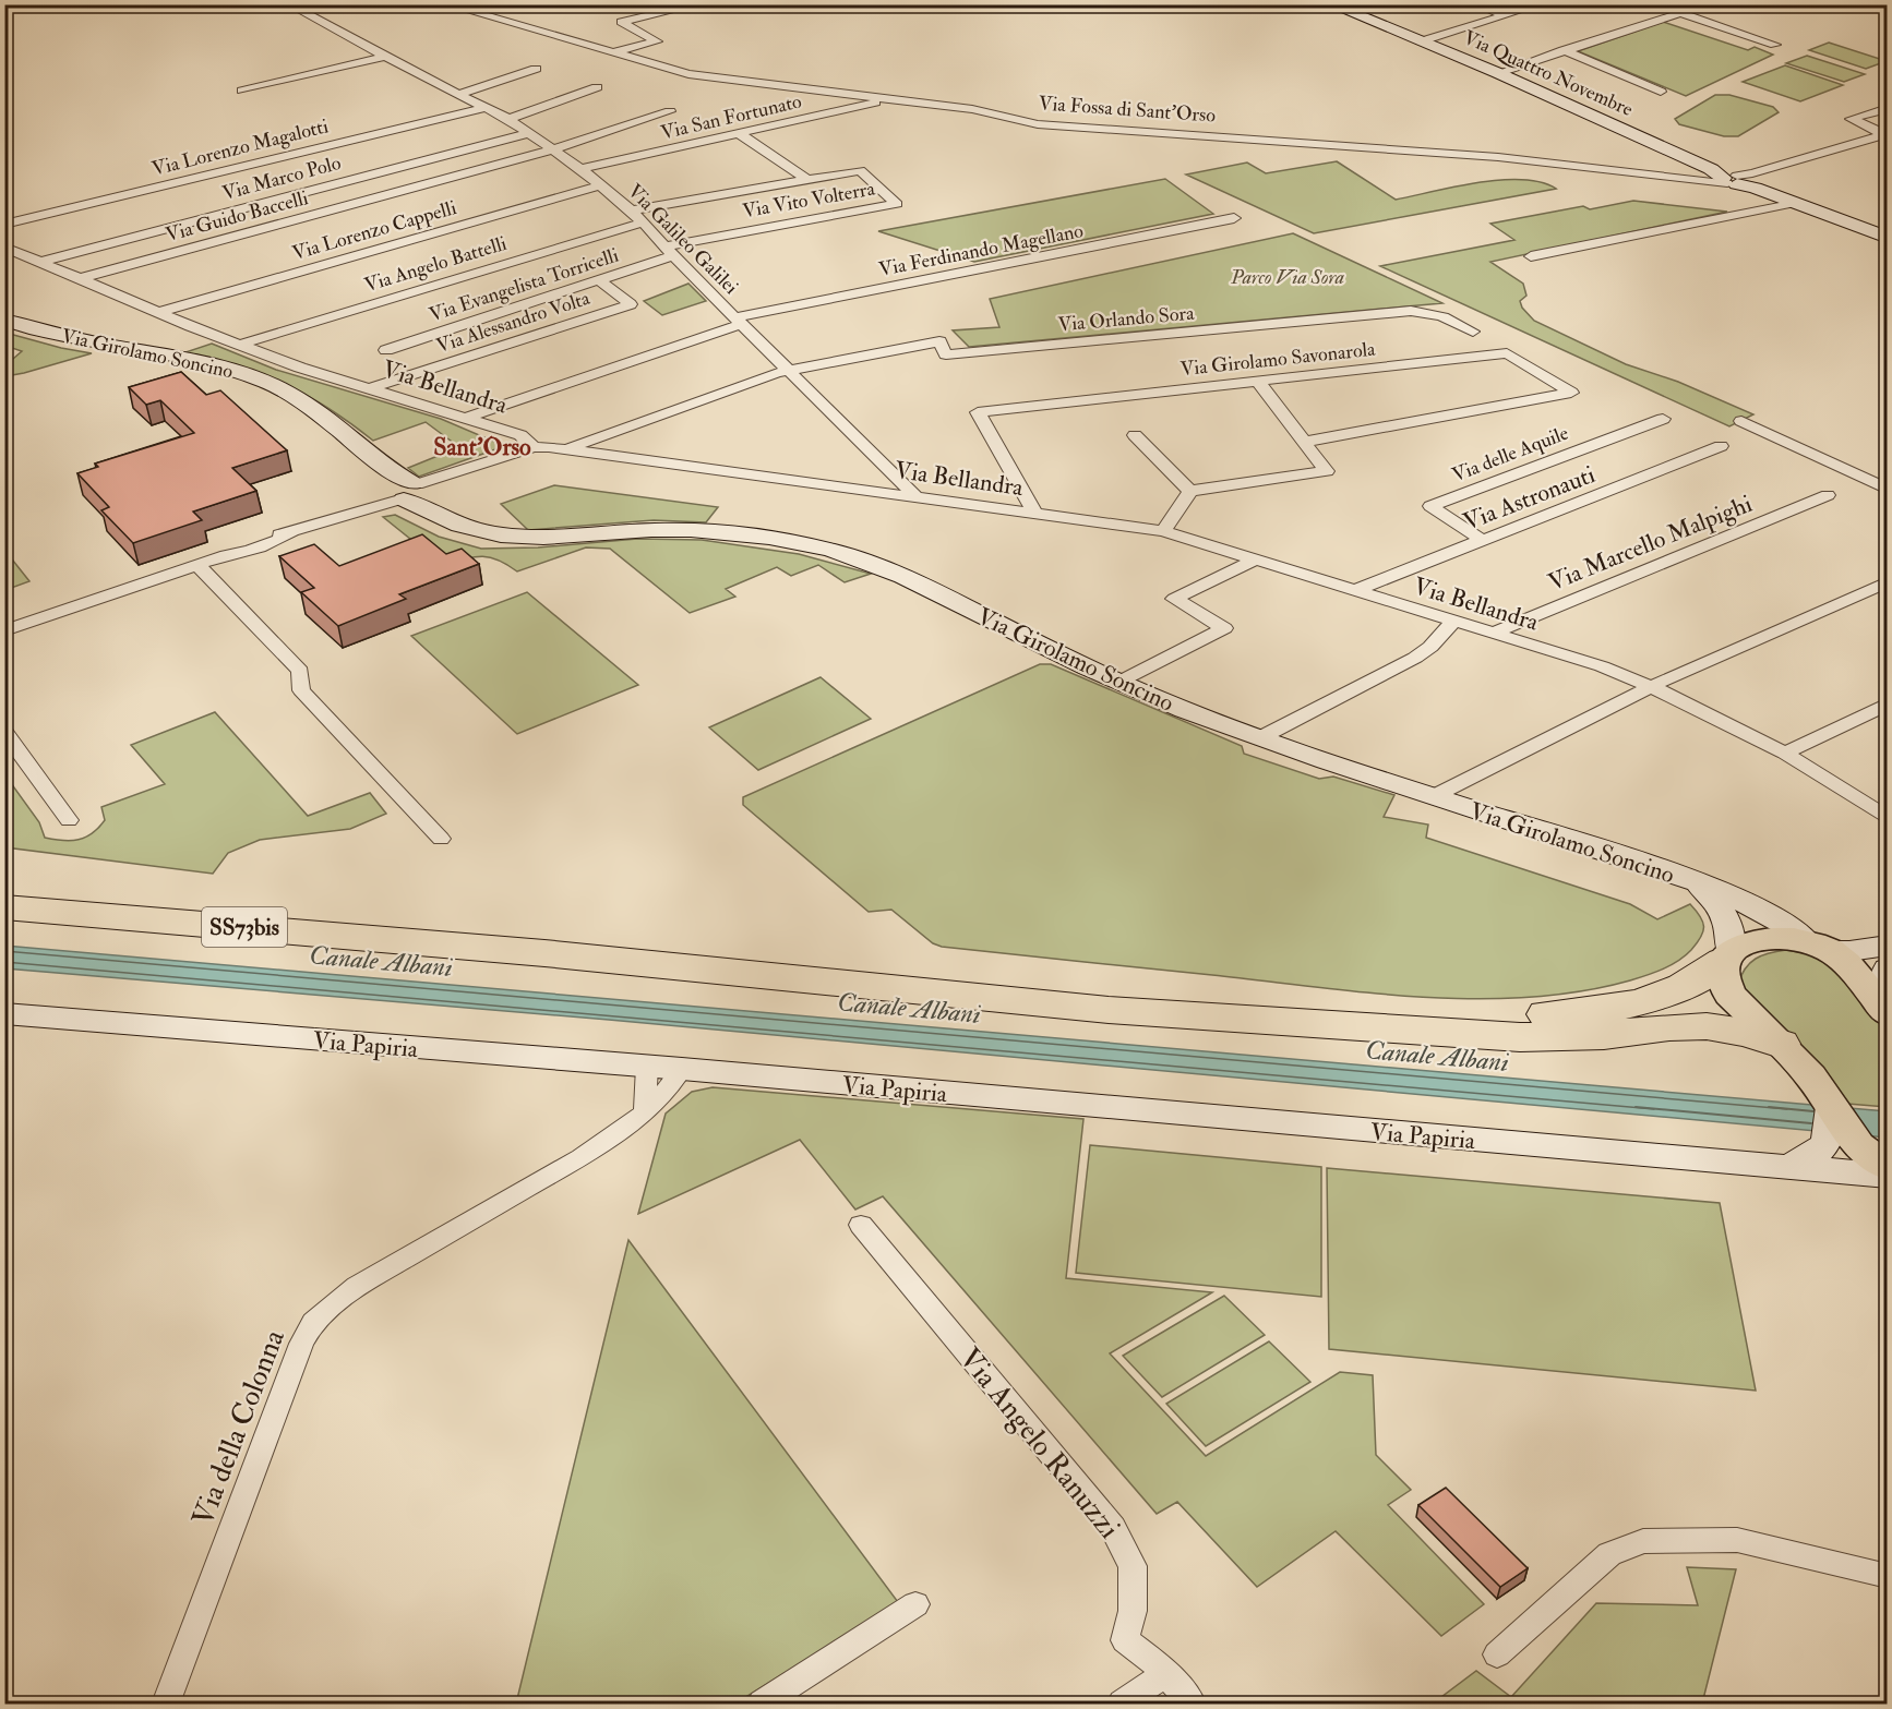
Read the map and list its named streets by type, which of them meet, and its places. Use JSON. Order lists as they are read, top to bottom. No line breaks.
{"streets":{"highway":["SS73bis"],"main road":["Via Quattro Novembre","Via Girolamo Soncino","Via Papiria"],"street":["Via Fossa di Sant'Orso","Via San Fortunato","Via Lorenzo Magalotti","Via Marco Polo","Via Vito Volterra","Via Guido Baccelli","Via Lorenzo Cappelli","Via Galileo Galilei","Via Ferdinando Magellano","Via Angelo Battelli","Via Evangelista Torricelli","Via Orlando Sora","Via Alessandro Volta","Via Girolamo Savonarola","Via Bellandra","Via delle Aquile","Via Astronauti","Via Marcello Malpighi","Via della Colonna","Via Angelo Ranuzzi"]},"crossings":[["Via Quattro Novembre","Via Fossa di Sant'Orso"],["Via Fossa di Sant'Orso","Via San Fortunato"],["Via San Fortunato","Via Galileo Galilei"],["Via Lorenzo Magalotti","Via Galileo Galilei"],["Via Marco Polo","Via Galileo Galilei"],["Via Marco Polo","Via Bellandra"],["Via Vito Volterra","Via Galileo Galilei"],["Via Vito Volterra","Via Evangelista Torricelli"],["Via Guido Baccelli","Via Galileo Galilei"],["Via Guido Baccelli","Via Bellandra"],["Via Lorenzo Cappelli","Via Galileo Galilei"],["Via Lorenzo Cappelli","Via Bellandra"],["Via Galileo Galilei","Via Ferdinando Magellano"],["Via Galileo Galilei","Via Angelo Battelli"],["Via Galileo Galilei","Via Evangelista Torricelli"],["Via Galileo Galilei","Via Orlando Sora"],["Via Galileo Galilei","Via Bellandra"],["Via Ferdinando Magellano","Via Bellandra"],["Via Angelo Battelli","Via Bellandra"],["Via Evangelista Torricelli","Via Alessandro Volta"],["Via Alessandro Volta","Via Bellandra"],["Via Girolamo Savonarola","Via Bellandra"],["Via Bellandra","Via Astronauti"],["Via Bellandra","Via Marcello Malpighi"],["Via delle Aquile","Via Astronauti"],["Via Papiria","Via della Colonna"]],"districts":["Sant'Orso"],"water":["Canale Albani"],"parks":["Parco Via Sora"]}
